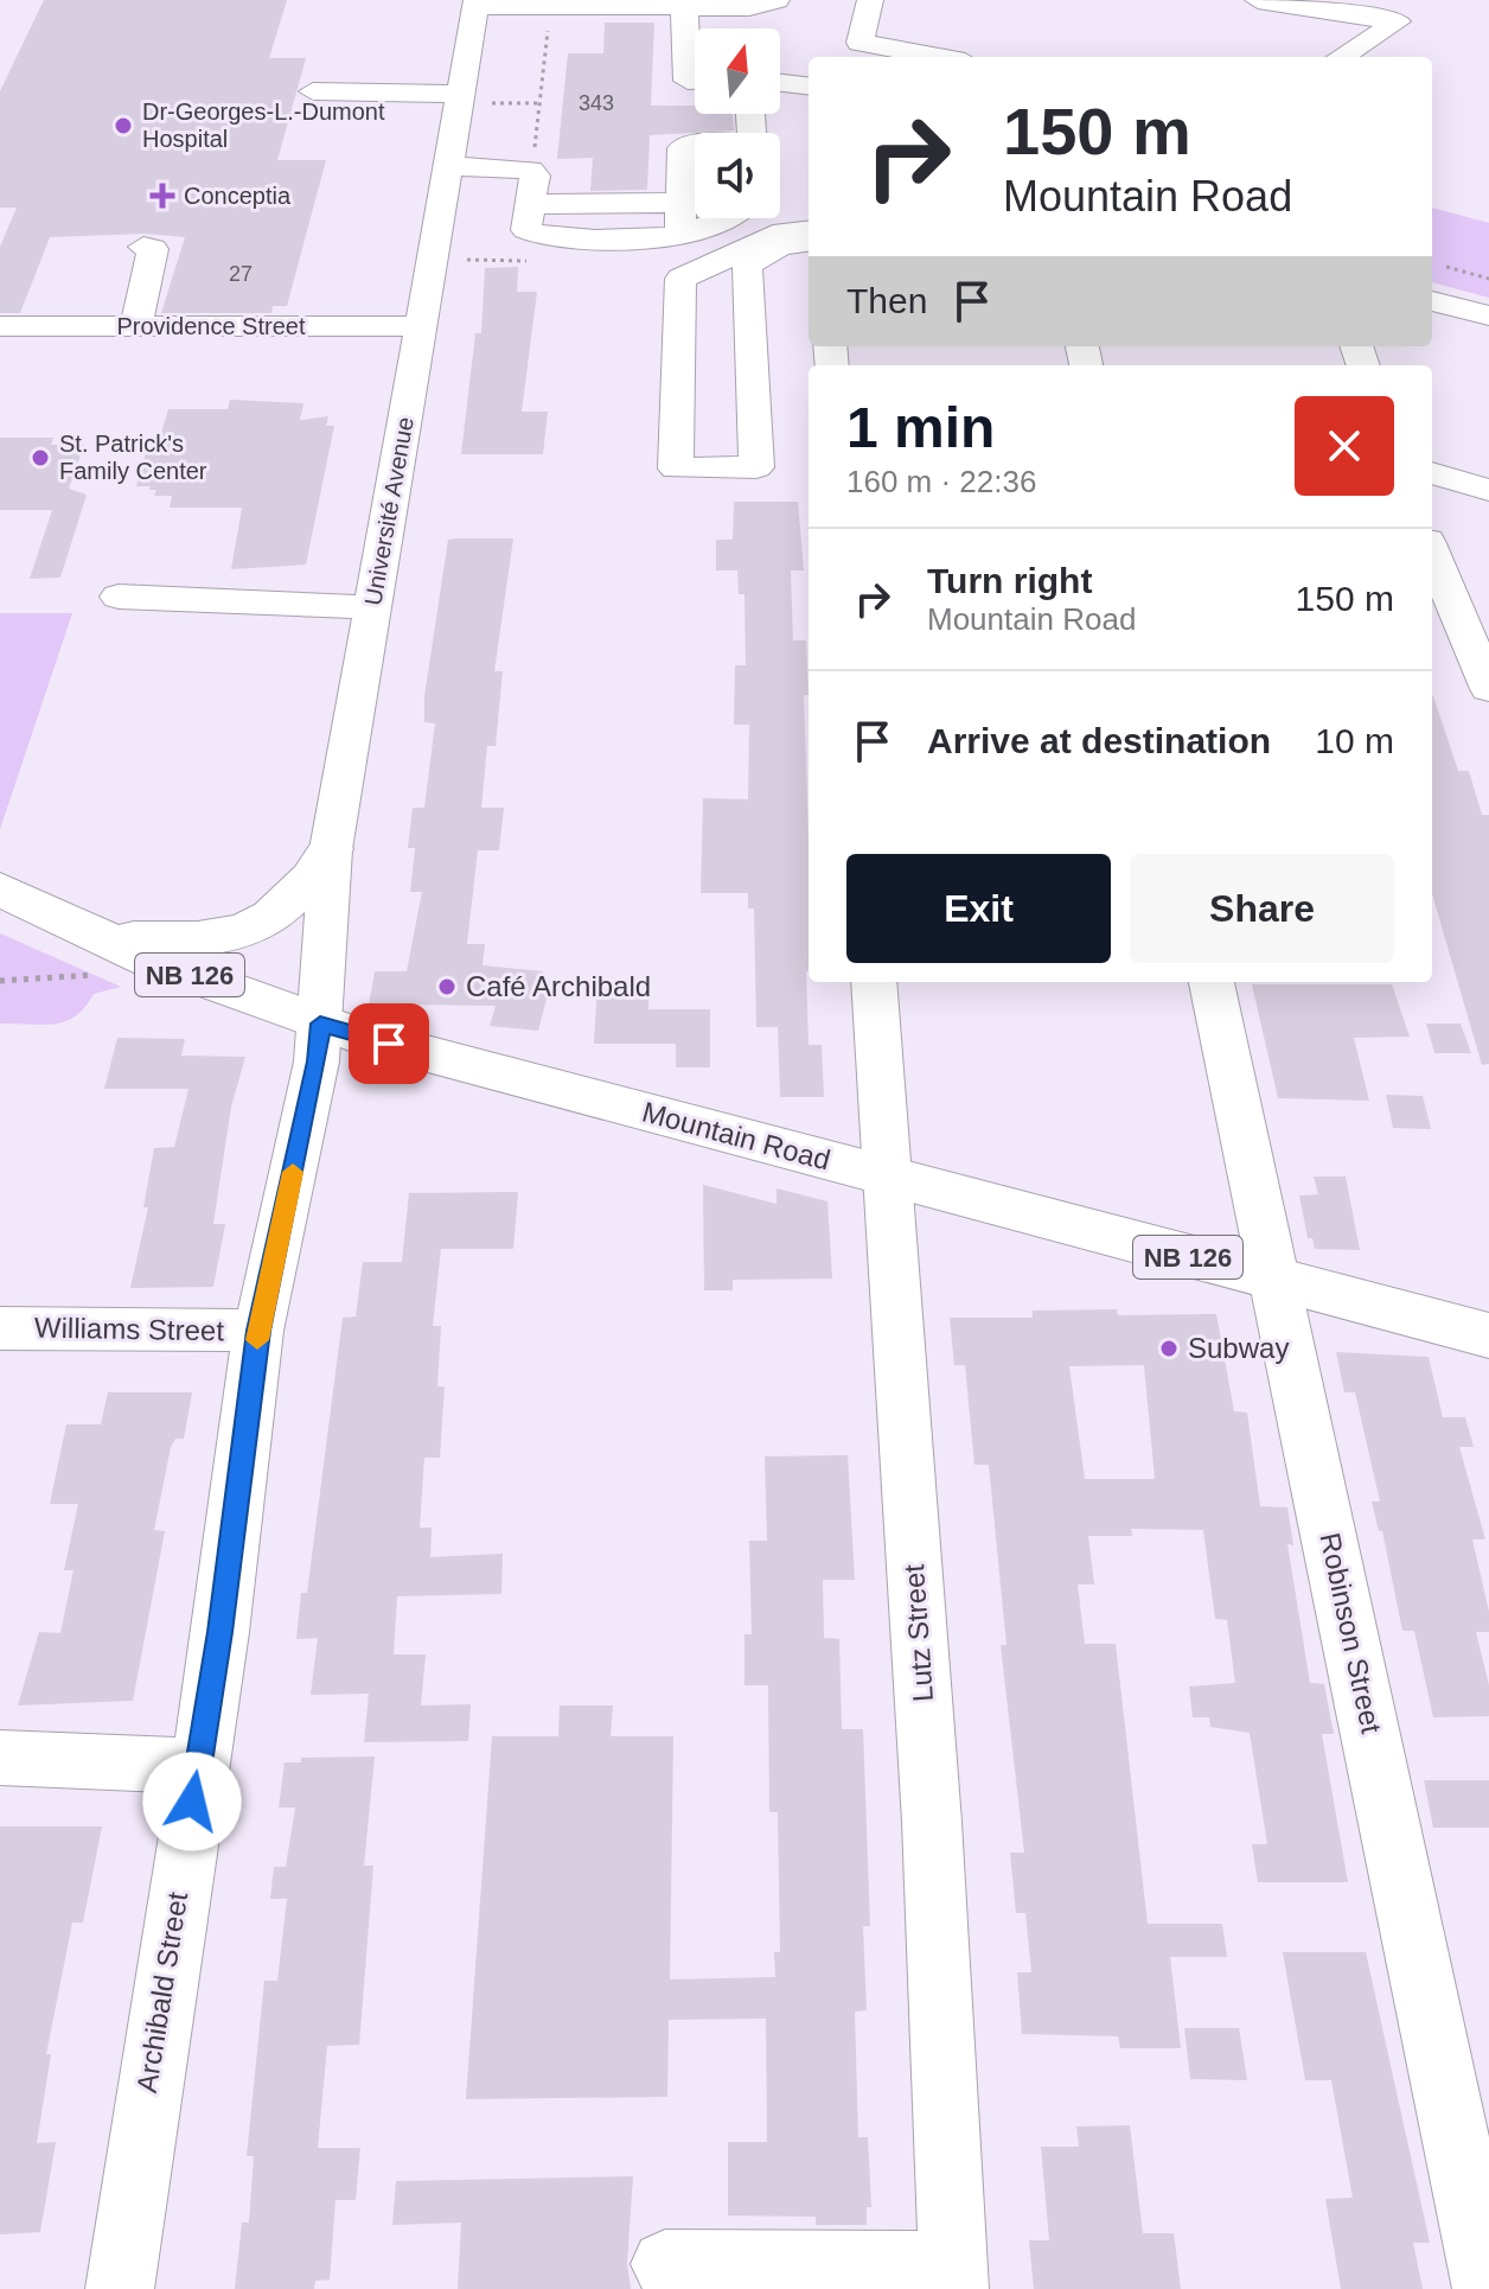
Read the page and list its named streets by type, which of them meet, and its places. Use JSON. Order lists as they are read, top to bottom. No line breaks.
{"streets":{"main road":["NB 126","Mountain Road"],"street":["Providence Street","Université Avenue","Williams Street","Lutz Street","Robinson Street","Archibald Street"]},"crossings":[["Providence Street","Université Avenue"],["Université Avenue","Mountain Road"],["Université Avenue","Archibald Street"],["Mountain Road","Lutz Street"],["Mountain Road","Robinson Street"],["Mountain Road","Archibald Street"],["Williams Street","Archibald Street"]],"places":{"other":["Dr-Georges-L.-Dumont Hospital","St. Patrick's Family Center","Café Archibald","Subway"],"health":["Conceptia"]},"house_numbers":["343","27"],"north":"top","page":{"turn":["150 m","Mountain Road"],"then":"Then","heading":["1 min","160 m · 22:36"],"list":[{"name":"Turn right","note":"Mountain Road","value":"150 m"},{"name":"Arrive at destination","value":"10 m"}],"buttons":["Exit","Share"]}}
